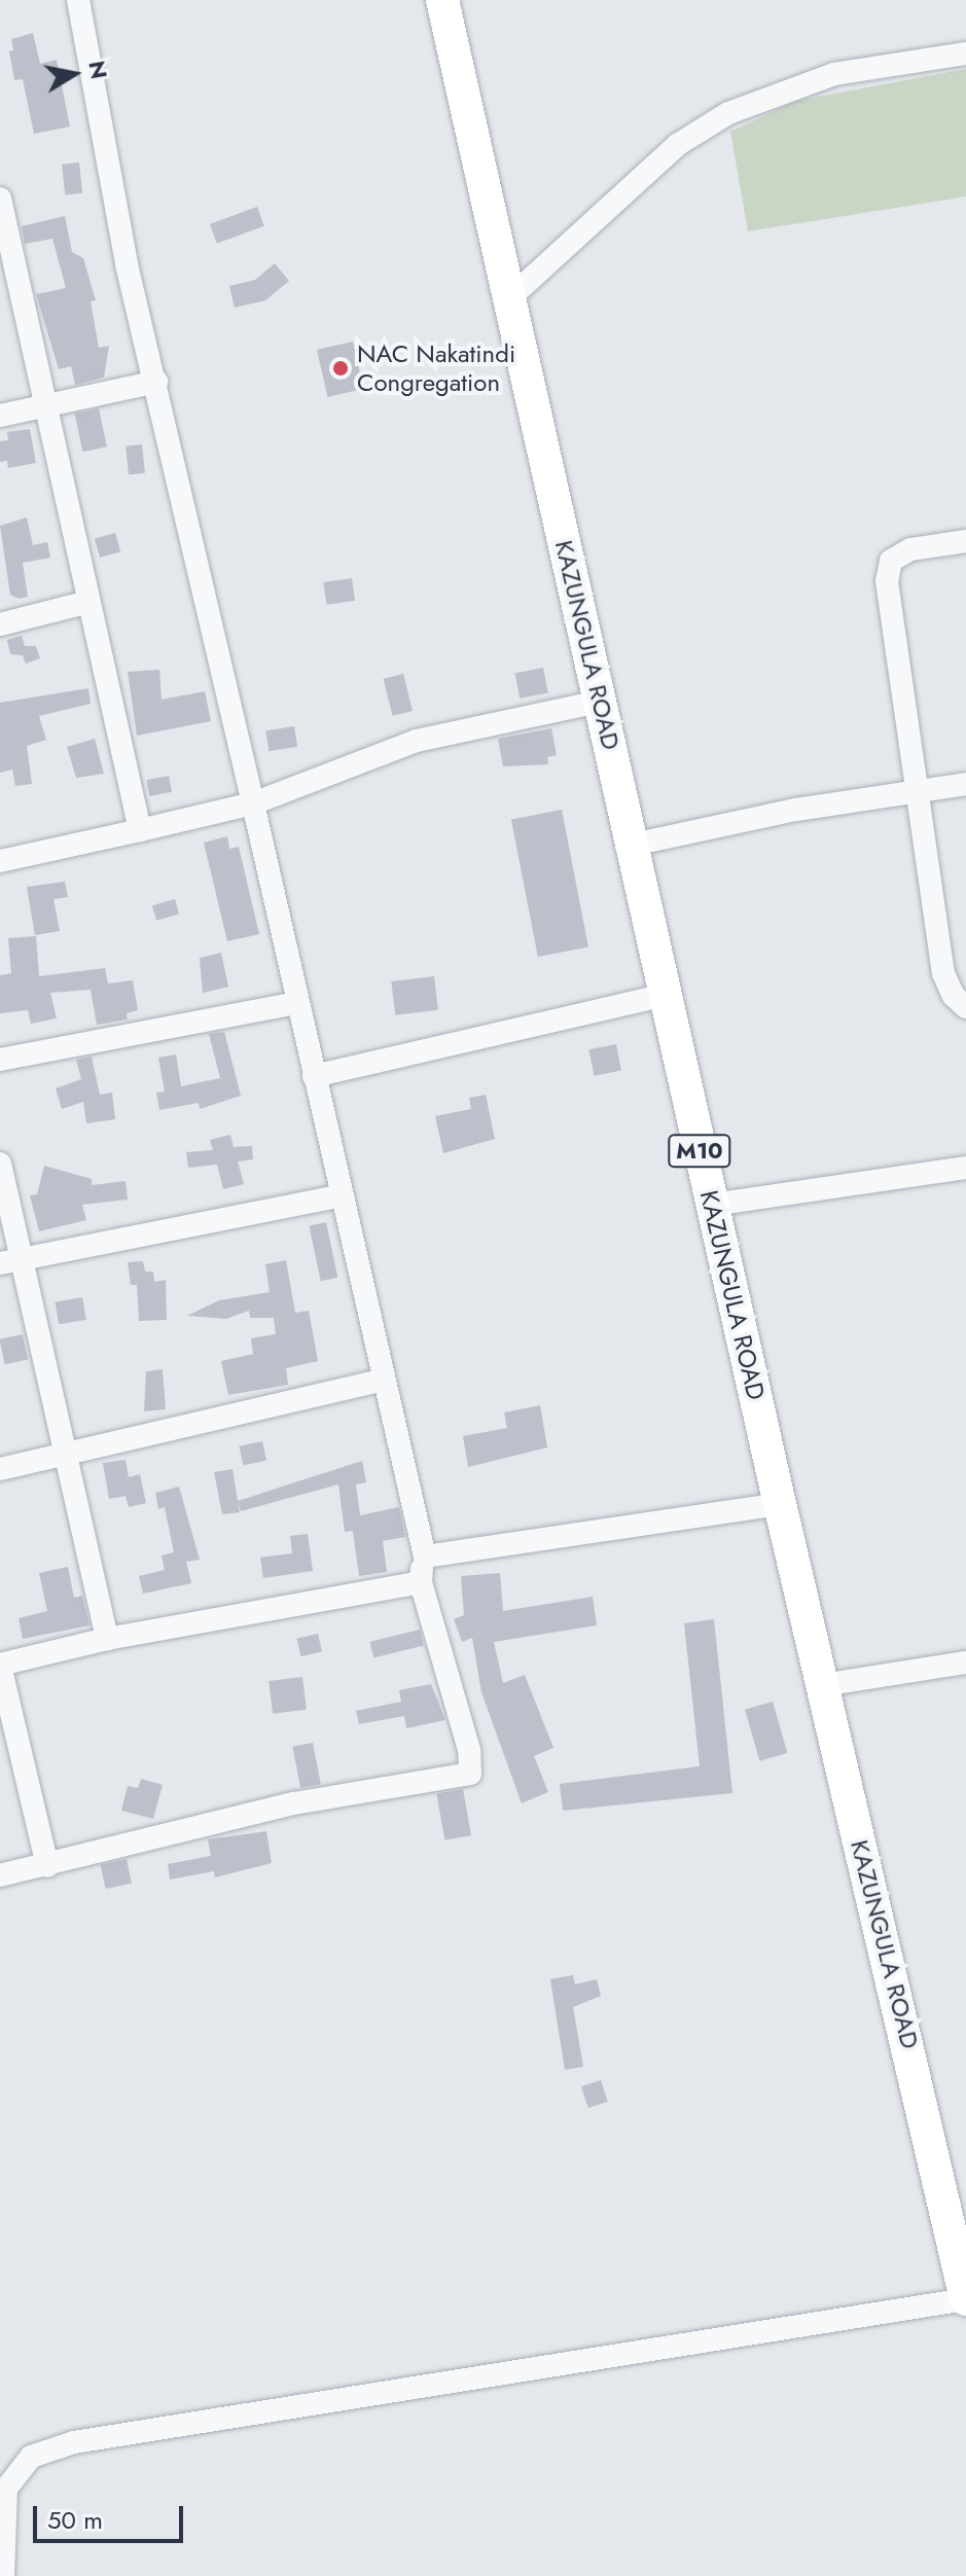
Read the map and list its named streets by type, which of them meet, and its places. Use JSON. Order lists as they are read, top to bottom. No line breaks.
{"streets":{"highway":["KAZUNGULA ROAD","M10"]},"places":["NAC Nakatindi Congregation"],"scale_bar":"50 m","north":"right"}
